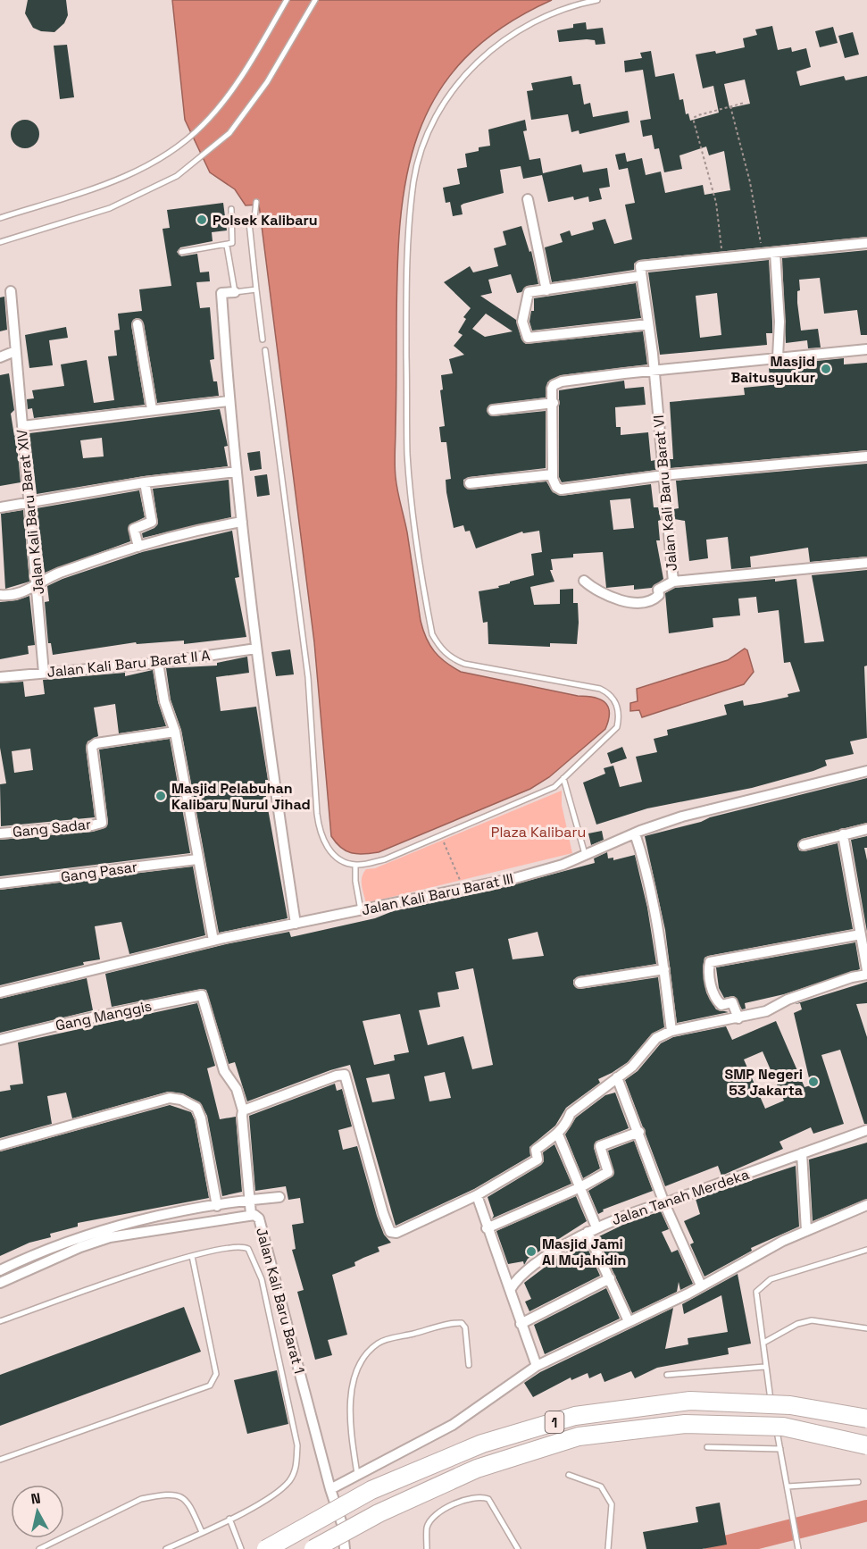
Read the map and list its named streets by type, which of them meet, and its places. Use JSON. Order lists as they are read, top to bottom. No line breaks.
{"streets":{"highway":["1"],"street":["Jalan Kali Baru Barat VI","Jalan Kali Baru Barat XIV","Jalan Kali Baru Barat II A","Gang Sadar","Gang Pasar","Jalan Kali Baru Barat III","Gang Manggis","Jalan Tanah Merdeka","Jalan Kali Baru Barat 1"]},"crossings":[["Jalan Kali Baru Barat XIV","Jalan Kali Baru Barat II A"]],"parks":["Plaza Kalibaru"],"places":["Polsek Kalibaru","Masjid Baitusyukur","Masjid Pelabuhan Kalibaru Nurul Jihad","SMP Negeri 53 Jakarta","Masjid Jami Al Mujahidin"],"north":"top"}
